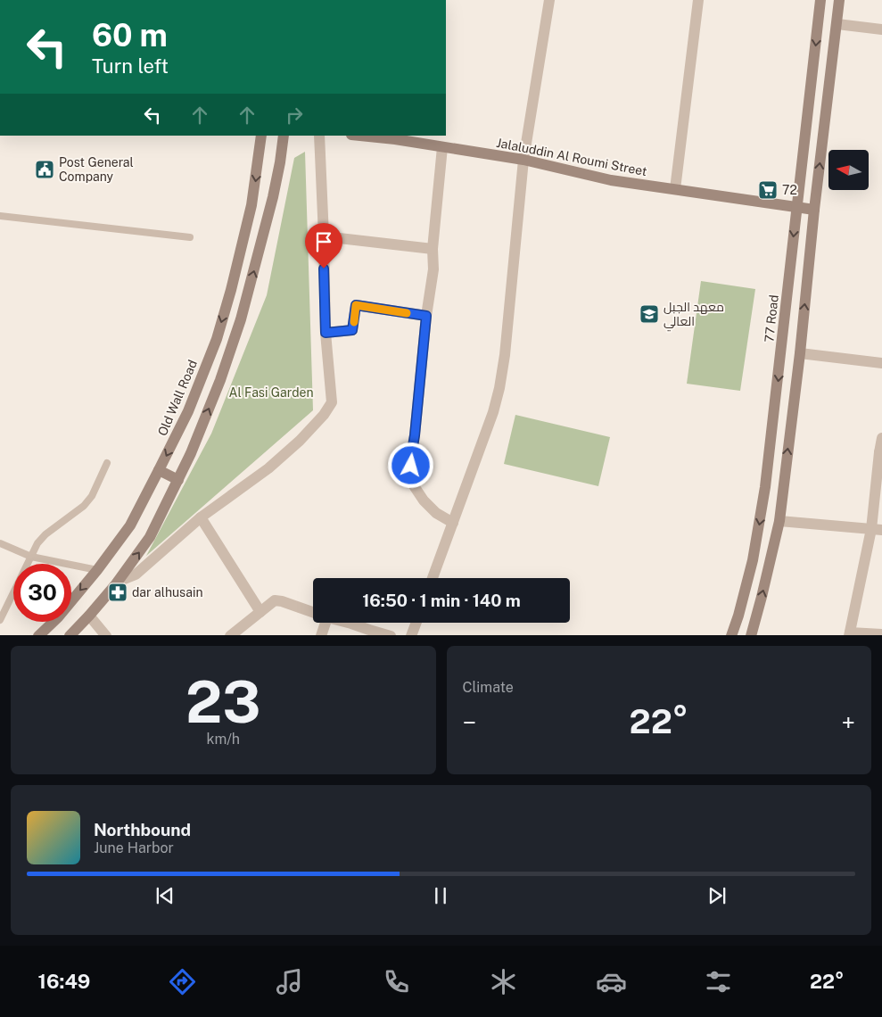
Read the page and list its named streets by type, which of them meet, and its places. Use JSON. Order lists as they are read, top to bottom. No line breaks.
{"streets":{"main road":["Jalaluddin Al Roumi Street","77 Road","Old Wall Road"]},"crossings":[["Jalaluddin Al Roumi Street","77 Road"]],"parks":["Al Fasi Garden"],"places":{"public building":["Post General Company"],"supermarket":["72"],"school or university":["معهد الجبل العالي"],"pharmacy":["dar alhusain"]},"north":"left","page":{"turn":["60 m","Turn left"],"limit":"30","trip":"16:50 · 1 min · 140 m","tile":[["23","km/h"],"Climate"],"heat":["−","22°","+"],"song":["Northbound","June Harbor"],"tabs":["16:49","22°"]}}
